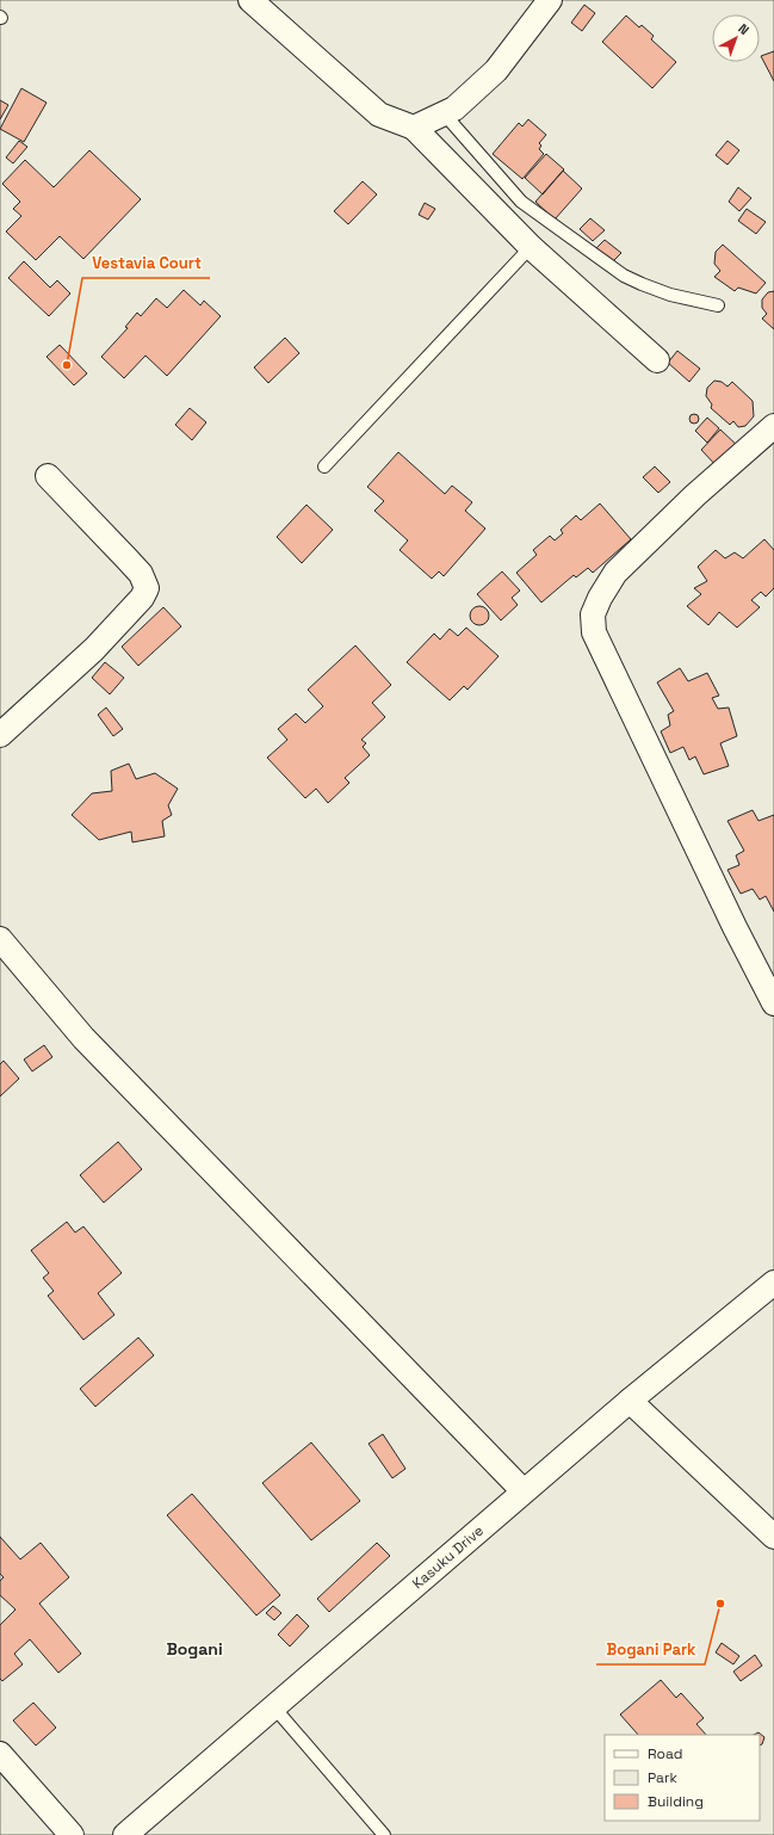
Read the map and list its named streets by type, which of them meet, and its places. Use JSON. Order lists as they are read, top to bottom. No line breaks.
{"streets":{"street":["Kasuku Drive"]},"districts":["Bogani"],"places":["Vestavia Court","Bogani Park"],"legend":["Road","Park","Building"],"north":"top right"}
